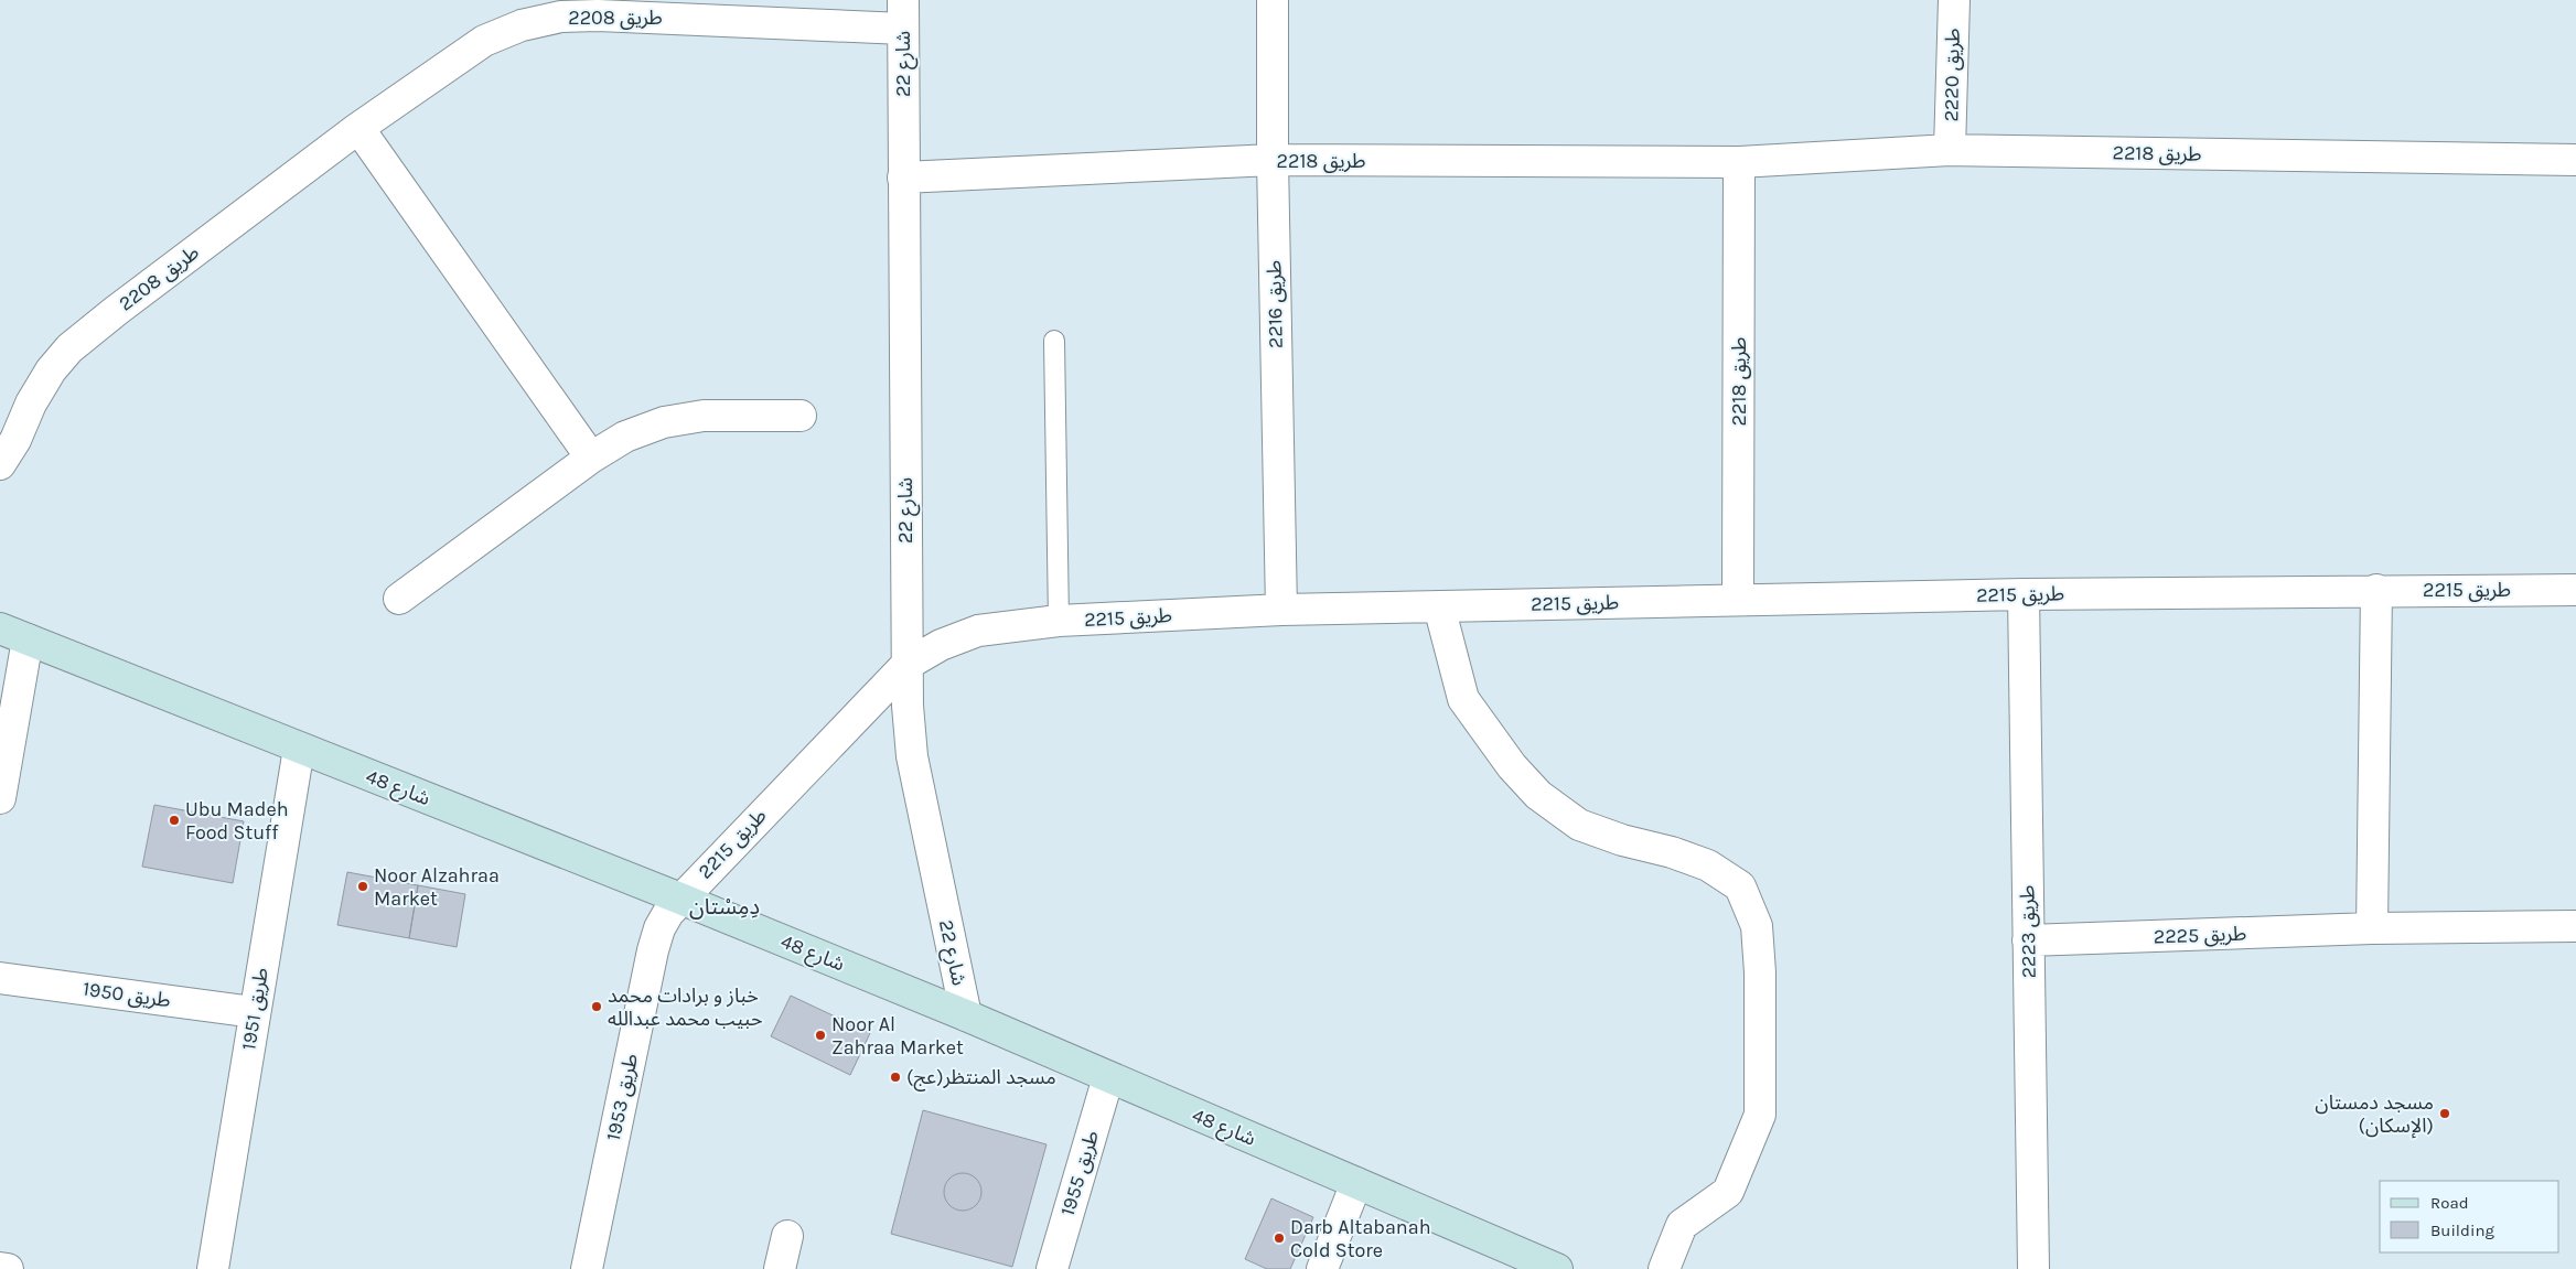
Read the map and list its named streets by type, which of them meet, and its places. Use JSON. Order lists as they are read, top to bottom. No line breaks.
{"streets":{"street":["طريق 2208","شارع 22","طريق 2220","طريق 2218","طريق 2216","طريق 2215","شارع 48","طريق 2223","طريق 2225","طريق 1950","طريق 1951","طريق 1953","طريق 1955"]},"crossings":[["طريق 2208","شارع 22"],["شارع 22","طريق 2218"],["شارع 22","طريق 2215"],["شارع 22","شارع 48"],["طريق 2220","طريق 2218"],["طريق 2218","طريق 2216"],["طريق 2218","طريق 2215"],["طريق 2216","طريق 2215"],["طريق 2215","شارع 48"],["طريق 2215","طريق 2223"],["طريق 2215","طريق 1953"],["شارع 48","طريق 1951"],["شارع 48","طريق 1953"],["شارع 48","طريق 1955"],["طريق 2223","طريق 2225"],["طريق 1950","طريق 1951"]],"districts":["دِمِسْتان"],"places":["Ubu Madeh Food Stuff","Noor Alzahraa Market","خباز و برادات محمد حبيب محمد عبدالله","Noor Al Zahraa Market","مسجد المنتظر(عج)","مسجد دمستان (الإسكان)","Darb Altabanah Cold Store"],"legend":["Road","Building"]}
